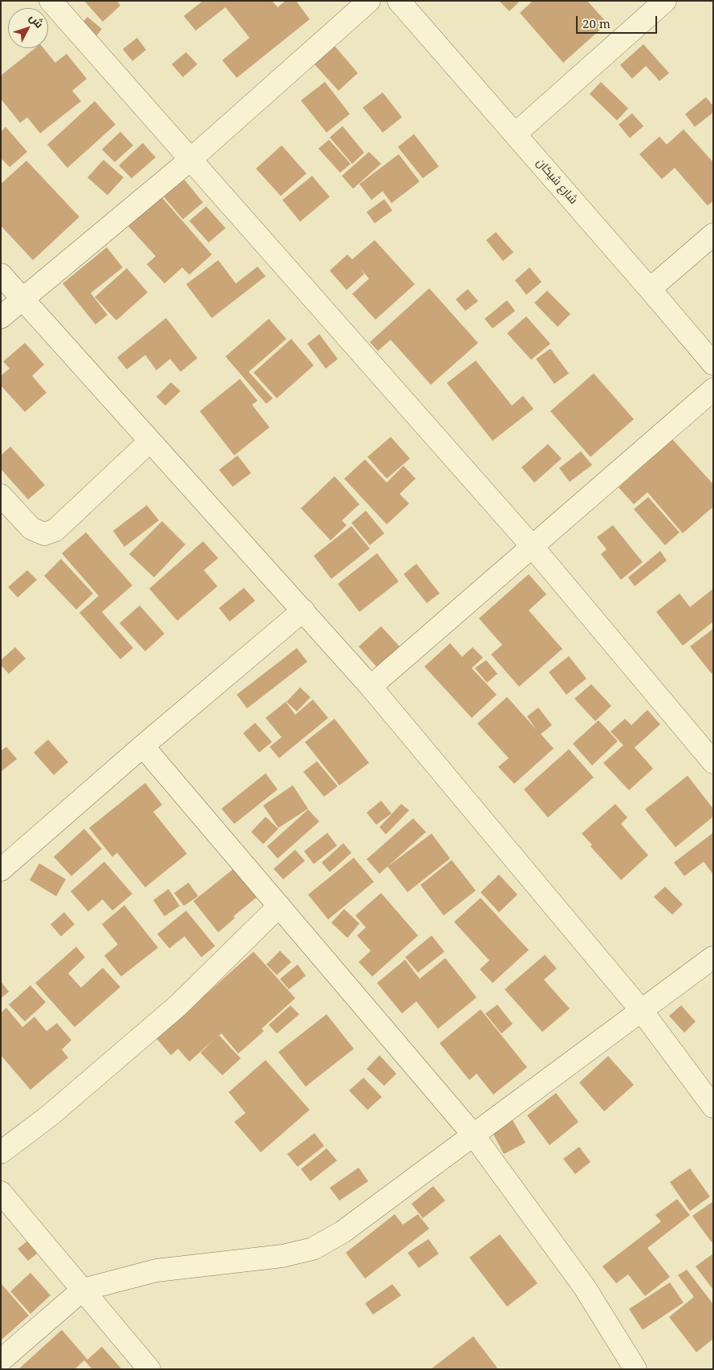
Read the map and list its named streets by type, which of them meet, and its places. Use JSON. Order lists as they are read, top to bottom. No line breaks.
{"streets":{"street":["شارع شيكان"]},"scale_bar":"20 m","north":"top right"}
